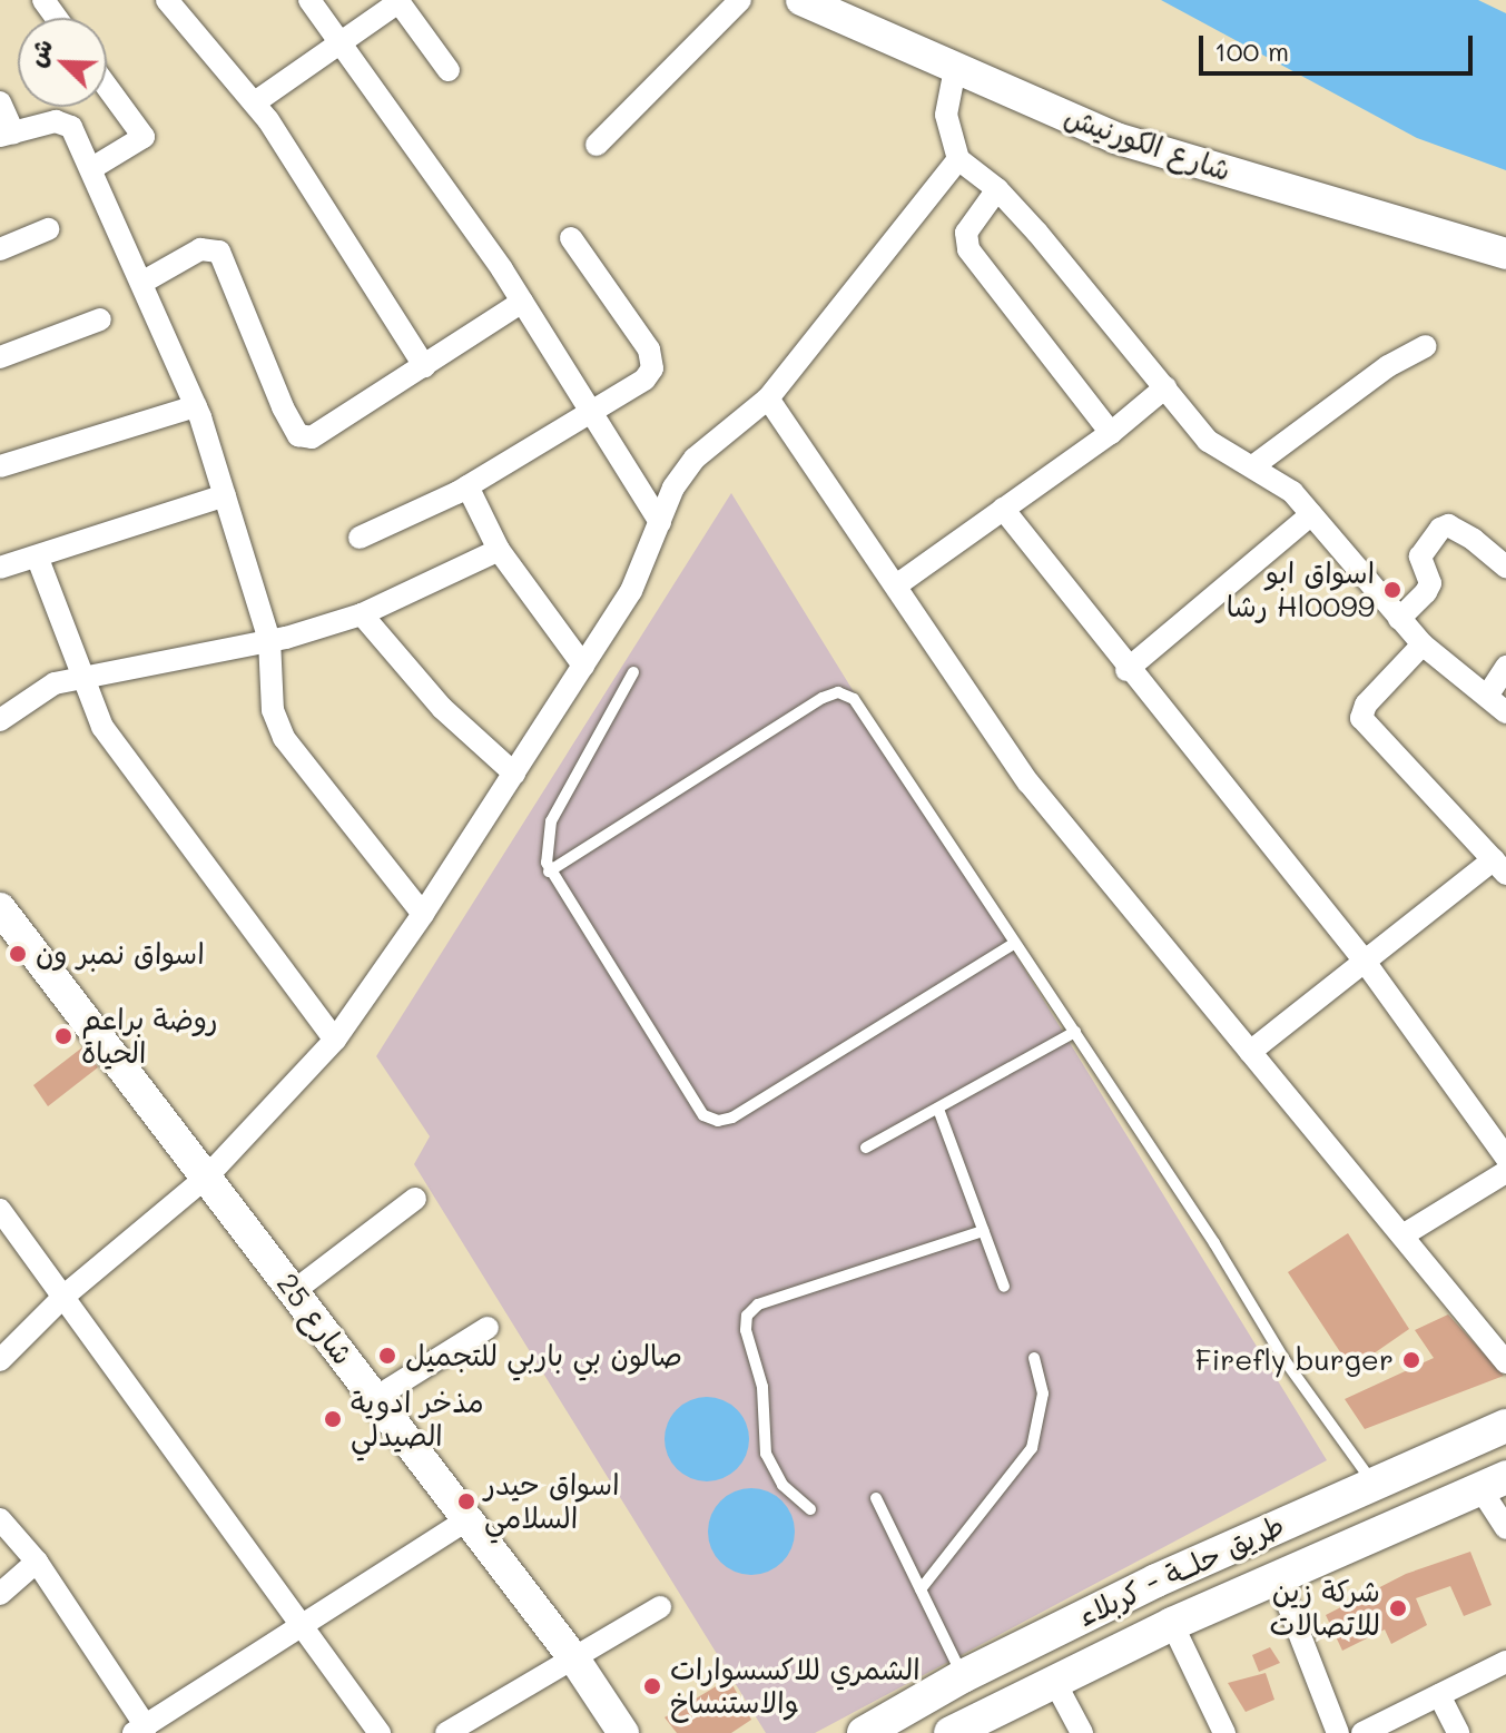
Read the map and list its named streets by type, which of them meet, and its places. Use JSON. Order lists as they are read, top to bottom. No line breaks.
{"streets":{"main road":["طريق حلــة - كربلاء"],"street":["شارع الكورنيش","شارع 25"]},"places":["اسواق ابو رشا Hl0099","اسواق نمبر ون","روضة براعم الحياة","صالون بي باربي للتجميل","Firefly burger","مذخر ادوية الصيدلي","اسواق حيدر السلامي","شركة زين للاتصالات","الشمري للاكسسوارات والاستنساخ"],"scale_bar":"100 m","north":"top left"}
